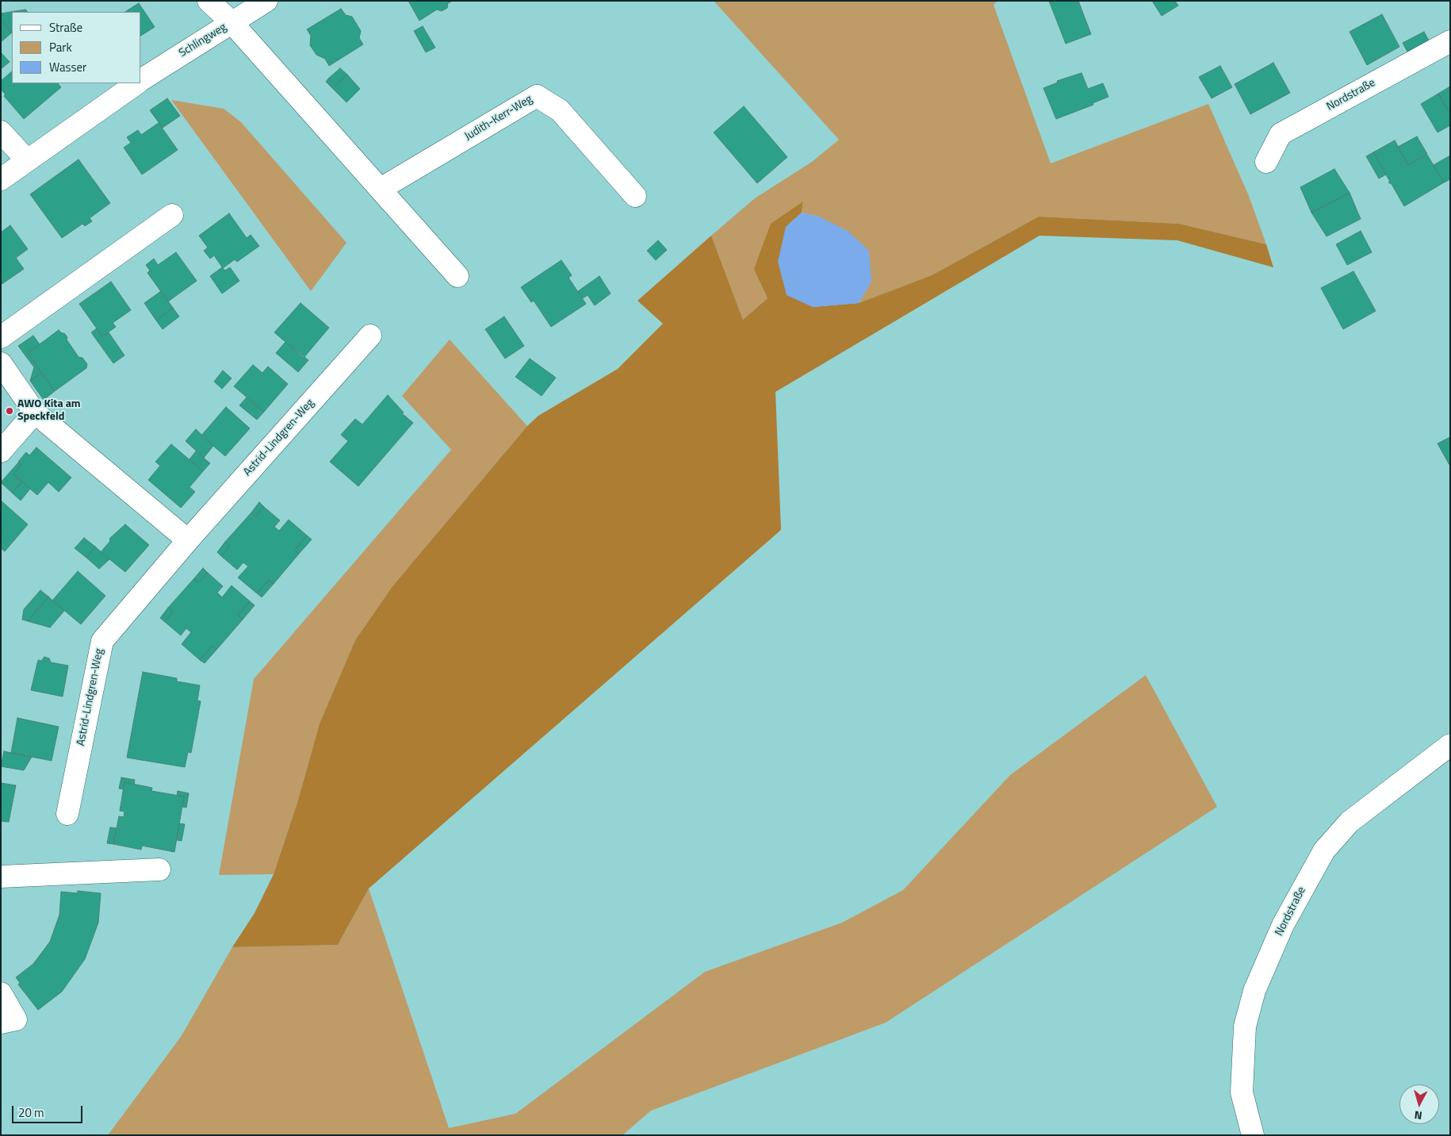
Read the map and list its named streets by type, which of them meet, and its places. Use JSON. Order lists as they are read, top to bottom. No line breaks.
{"streets":{"street":["Schlingweg","Nordstraße","Judith-Kerr-Weg","Astrid-Lindgren-Weg"]},"places":["AWO Kita am Speckfeld"],"legend":["Straße","Park","Wasser"],"scale_bar":"20 m","north":"bottom"}
